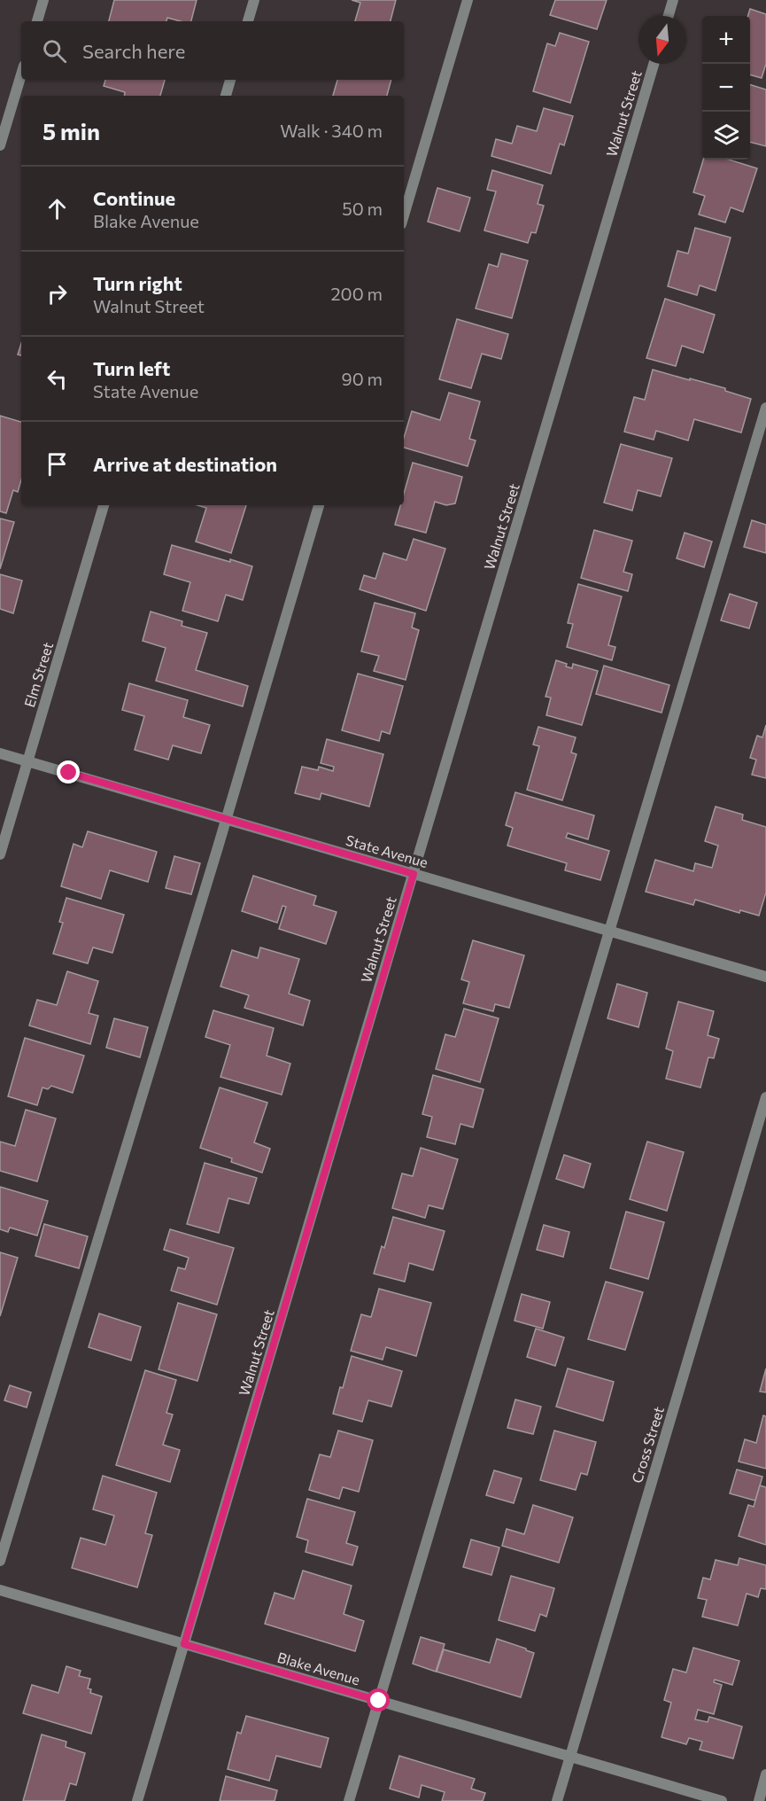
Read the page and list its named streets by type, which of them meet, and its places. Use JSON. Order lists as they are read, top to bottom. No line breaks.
{"streets":{"street":["Walnut Street","Elm Street","State Avenue","Cross Street","Blake Avenue"]},"crossings":[["Walnut Street","State Avenue"],["Walnut Street","Blake Avenue"],["Elm Street","State Avenue"],["Cross Street","Blake Avenue"]],"north":"bottom","page":{"map_buttons":["+","−"],"search":"Search here","heading":["5 min","Walk · 340 m"],"list":[["Continue","Blake Avenue","50 m"],["Turn right","Walnut Street","200 m"],["Turn left","State Avenue","90 m"],"Arrive at destination"]}}
